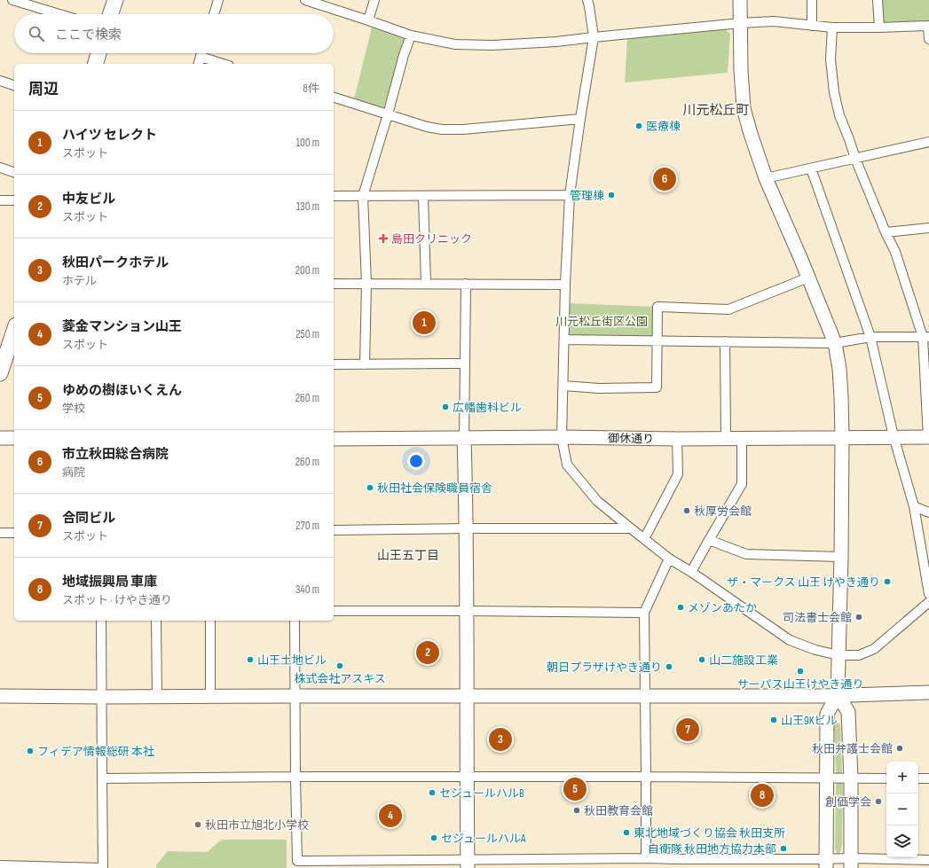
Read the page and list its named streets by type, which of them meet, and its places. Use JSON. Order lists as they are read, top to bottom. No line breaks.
{"streets":{"street":["御休通り"]},"districts":["川元松丘町","山王五丁目"],"parks":["川元松丘街区公園"],"places":{"other":["医療棟","管理棟","広幡歯科ビル","秋田社会保険職員宿舎","秋厚労会館","ザ・マークス 山王 けやき通り","メゾンあたか","司法書士会館","山王土地ビル","山二施設工業","株式会社アスキス","朝日プラザけやき通り","サーパス山王けやき通り","山王9Kビル","秋田弁護士会館","フィデア情報総研 本社","セジュールハルB","創価学会","秋田教育会館","秋田市立旭北小学校","東北地域づくり協会 秋田支所","セジュールハルA","自衛隊 秋田地方協力本部"],"health":["島田クリニック"]},"page":{"search":"ここで検索","heading":["周辺","8件"],"list":[{"mark":"1","name":"ハイツ セレクト","note":"スポット","value":"100 m"},{"mark":"2","name":"中友ビル","note":"スポット","value":"130 m"},{"mark":"3","name":"秋田パークホテル","note":"ホテル","value":"200 m"},{"mark":"4","name":"菱金マンション山王","note":"スポット","value":"250 m"},{"mark":"5","name":"ゆめの樹ほいくえん","note":"学校","value":"260 m"},{"mark":"6","name":"市立秋田総合病院","note":"病院","value":"260 m"},{"mark":"7","name":"合同ビル","note":"スポット","value":"270 m"},{"mark":"8","name":"地域振興局 車庫","note":"スポット · けやき通り","value":"340 m"}],"pins":["6","1","2","7","3","5","8","4"],"map_buttons":["+","−"]}}
